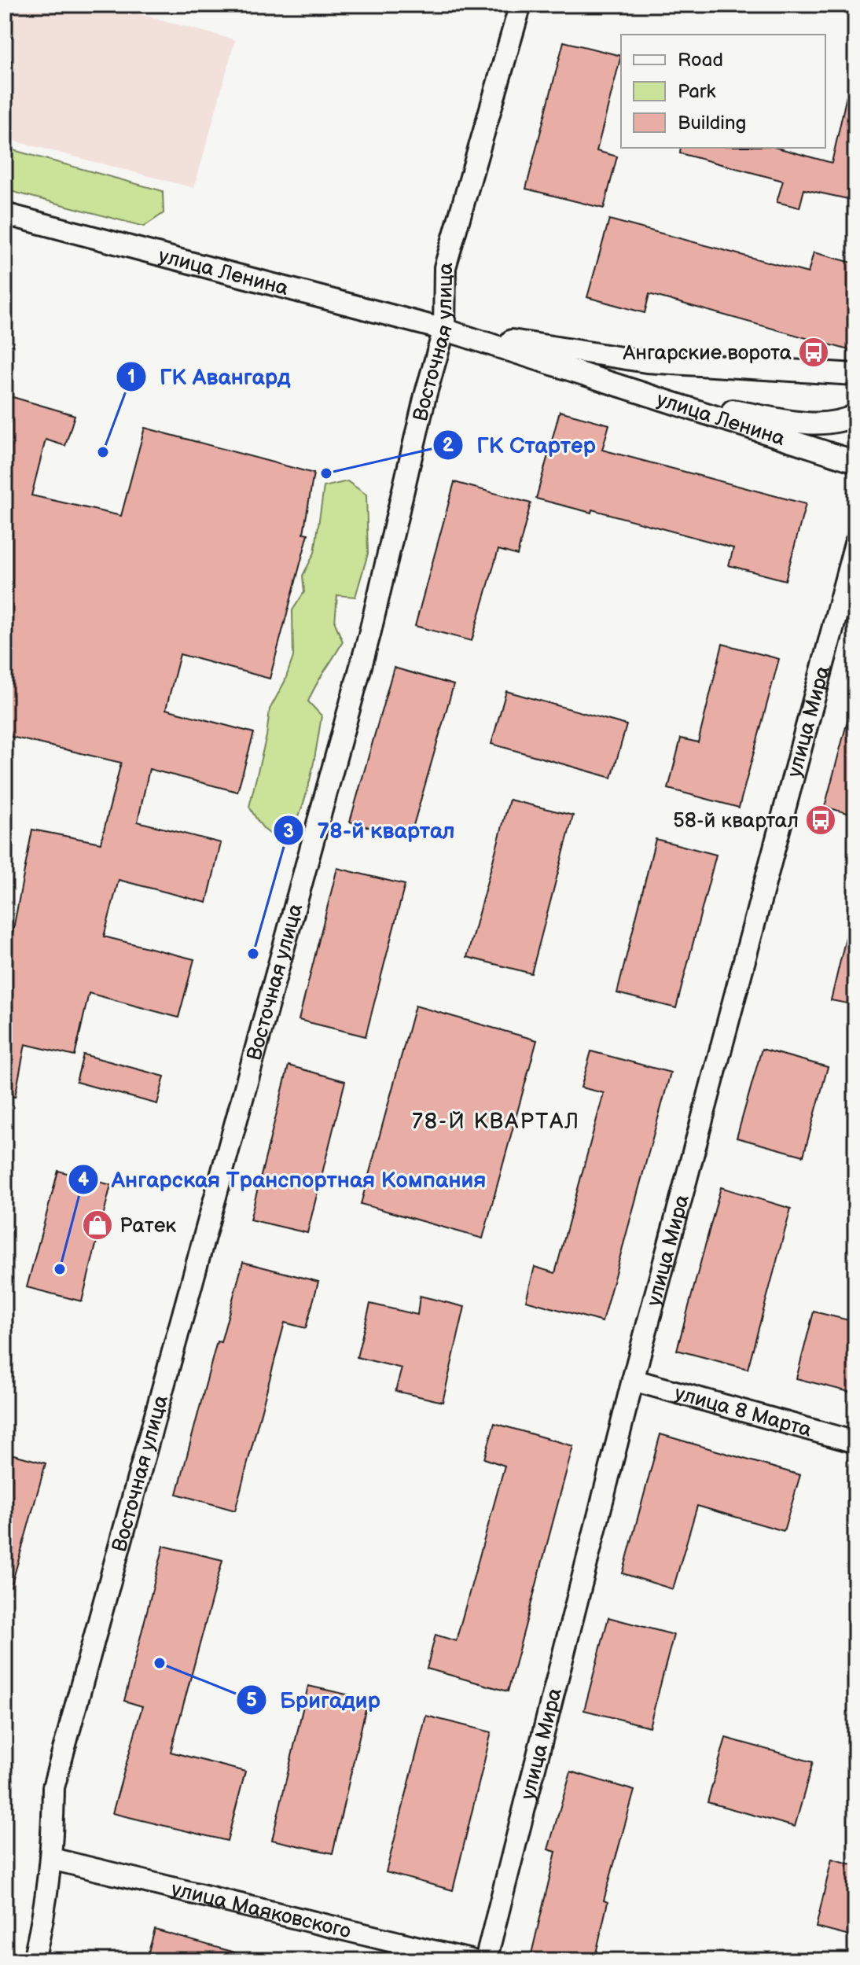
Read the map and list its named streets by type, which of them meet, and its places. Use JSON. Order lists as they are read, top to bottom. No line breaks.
{"streets":{"street":["улица Ленина","Восточная улица","улица Мира","улица 8 Марта","улица Маяковского"]},"crossings":[["улица Ленина","Восточная улица"],["Восточная улица","улица Маяковского"],["улица Мира","улица 8 Марта"]],"districts":["78-Й КВАРТАЛ"],"places":{"bus stop":["Ангарские ворота","58-й квартал"],"other":["ГК Авангард","ГК Стартер","78-й квартал","Ангарская Транспортная Компания","Бригадир"],"shop":["Ратек"]},"legend":["Road","Park","Building"]}
